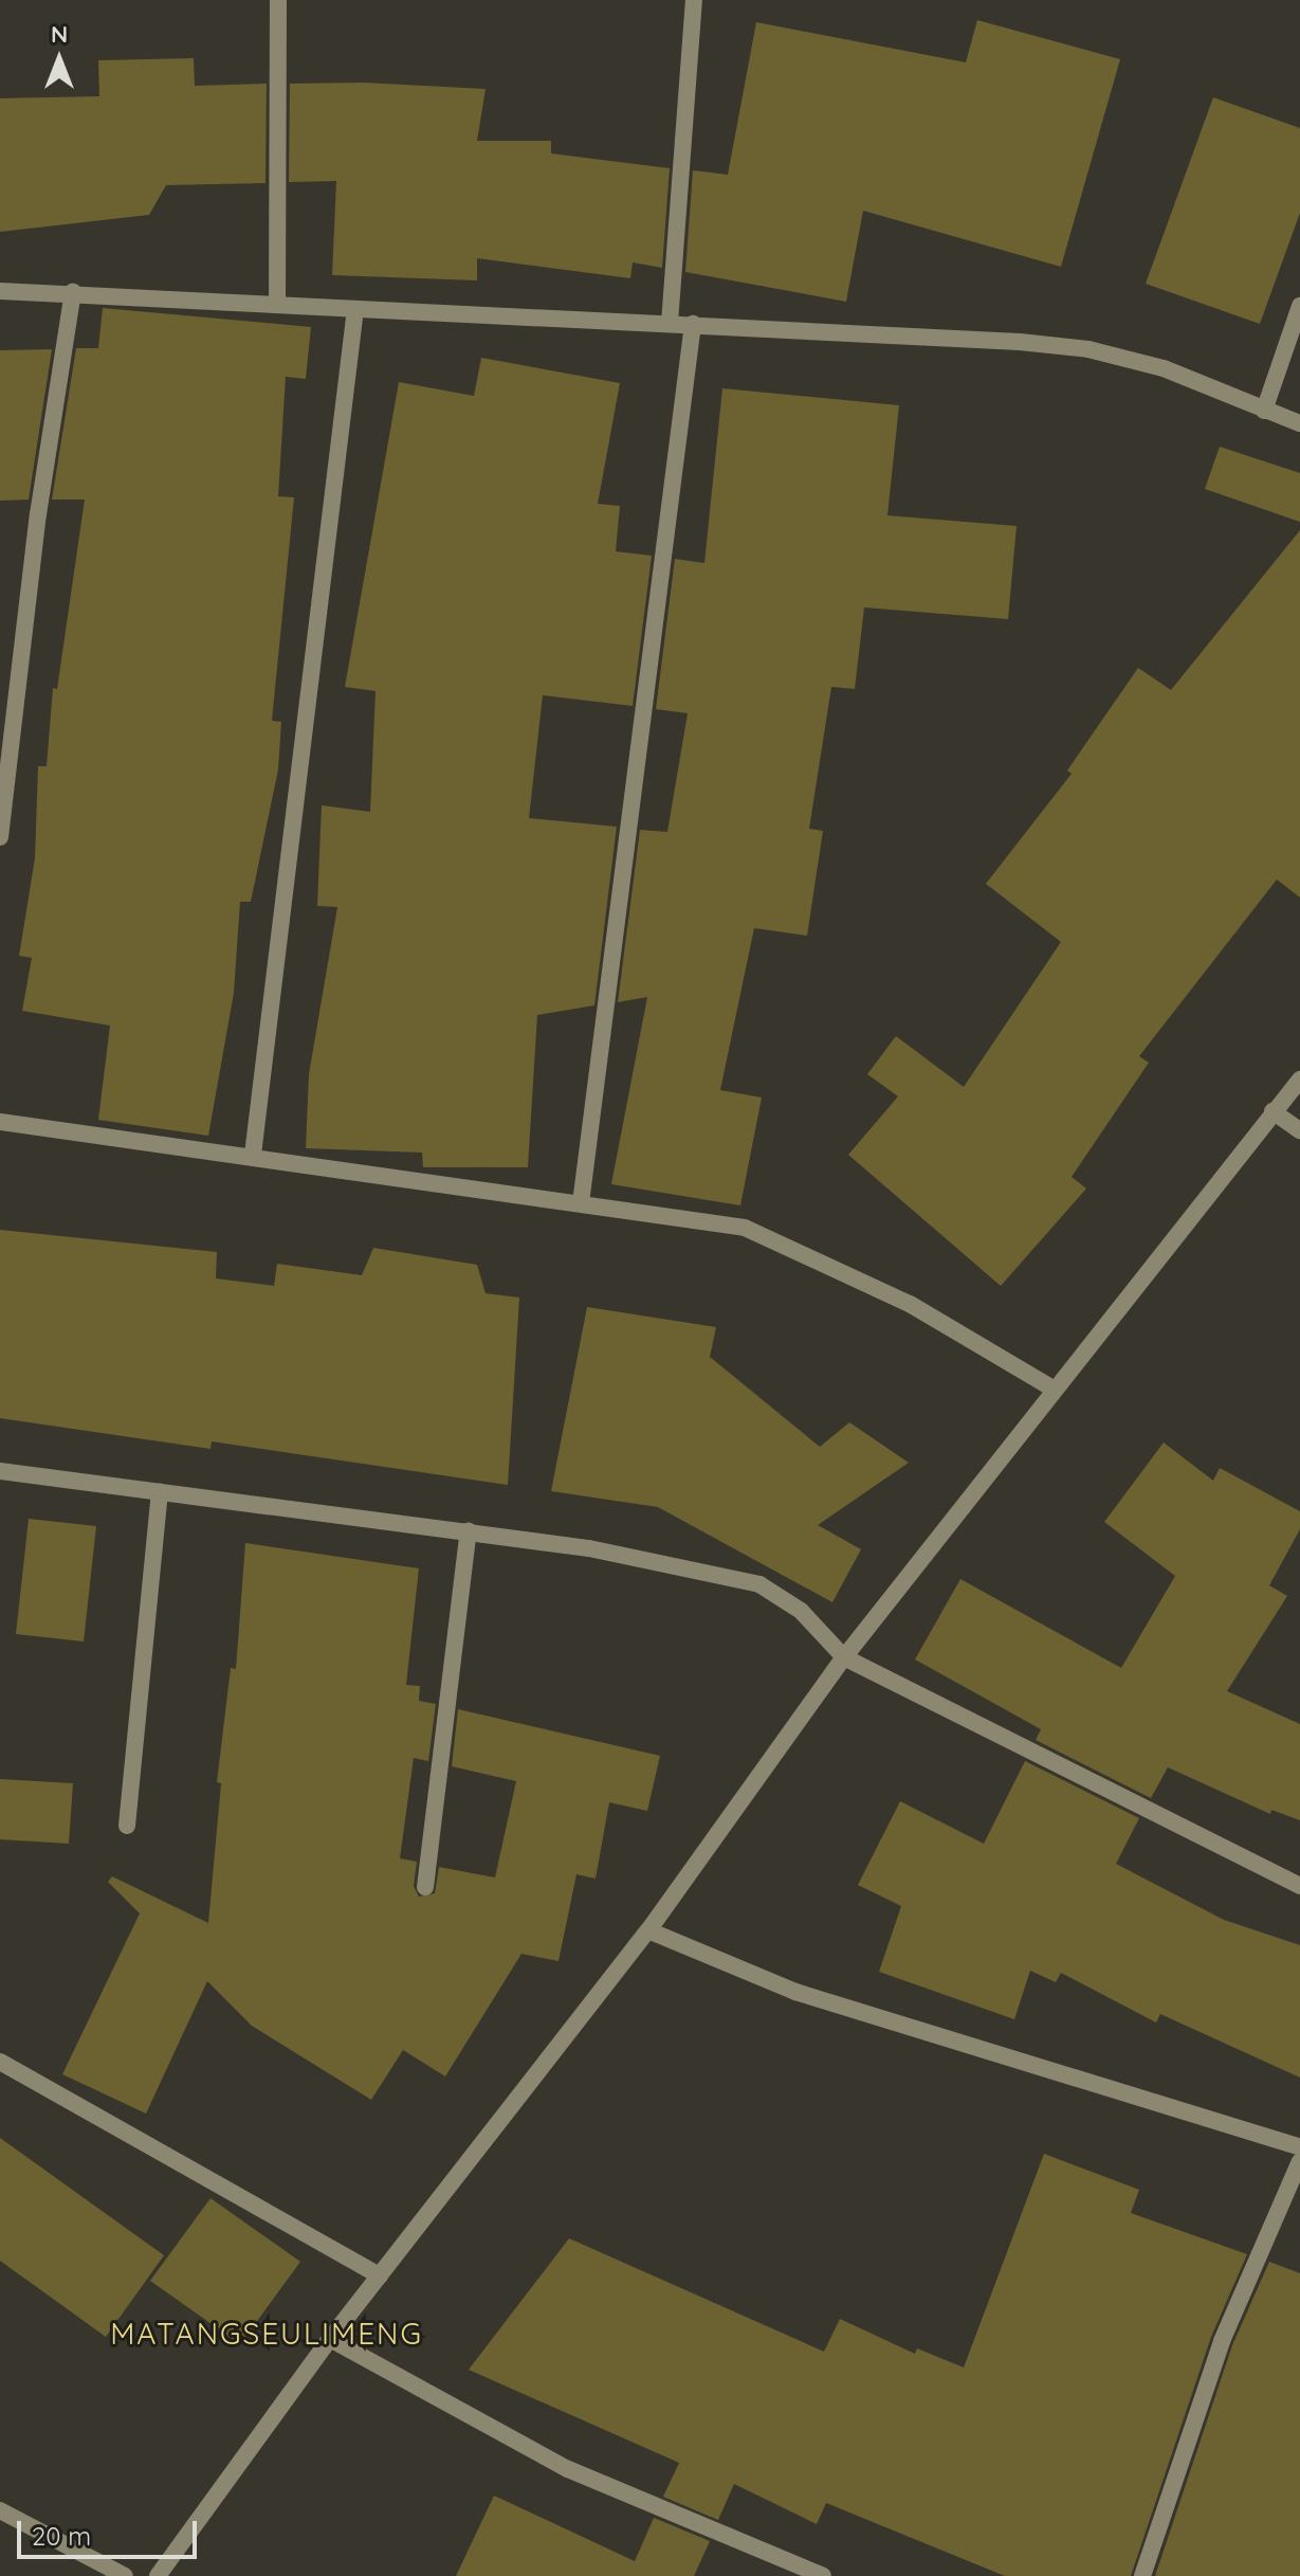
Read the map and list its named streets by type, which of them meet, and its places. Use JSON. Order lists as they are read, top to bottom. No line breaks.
{"districts":["MATANGSEULIMENG"],"scale_bar":"20 m","north":"top"}
